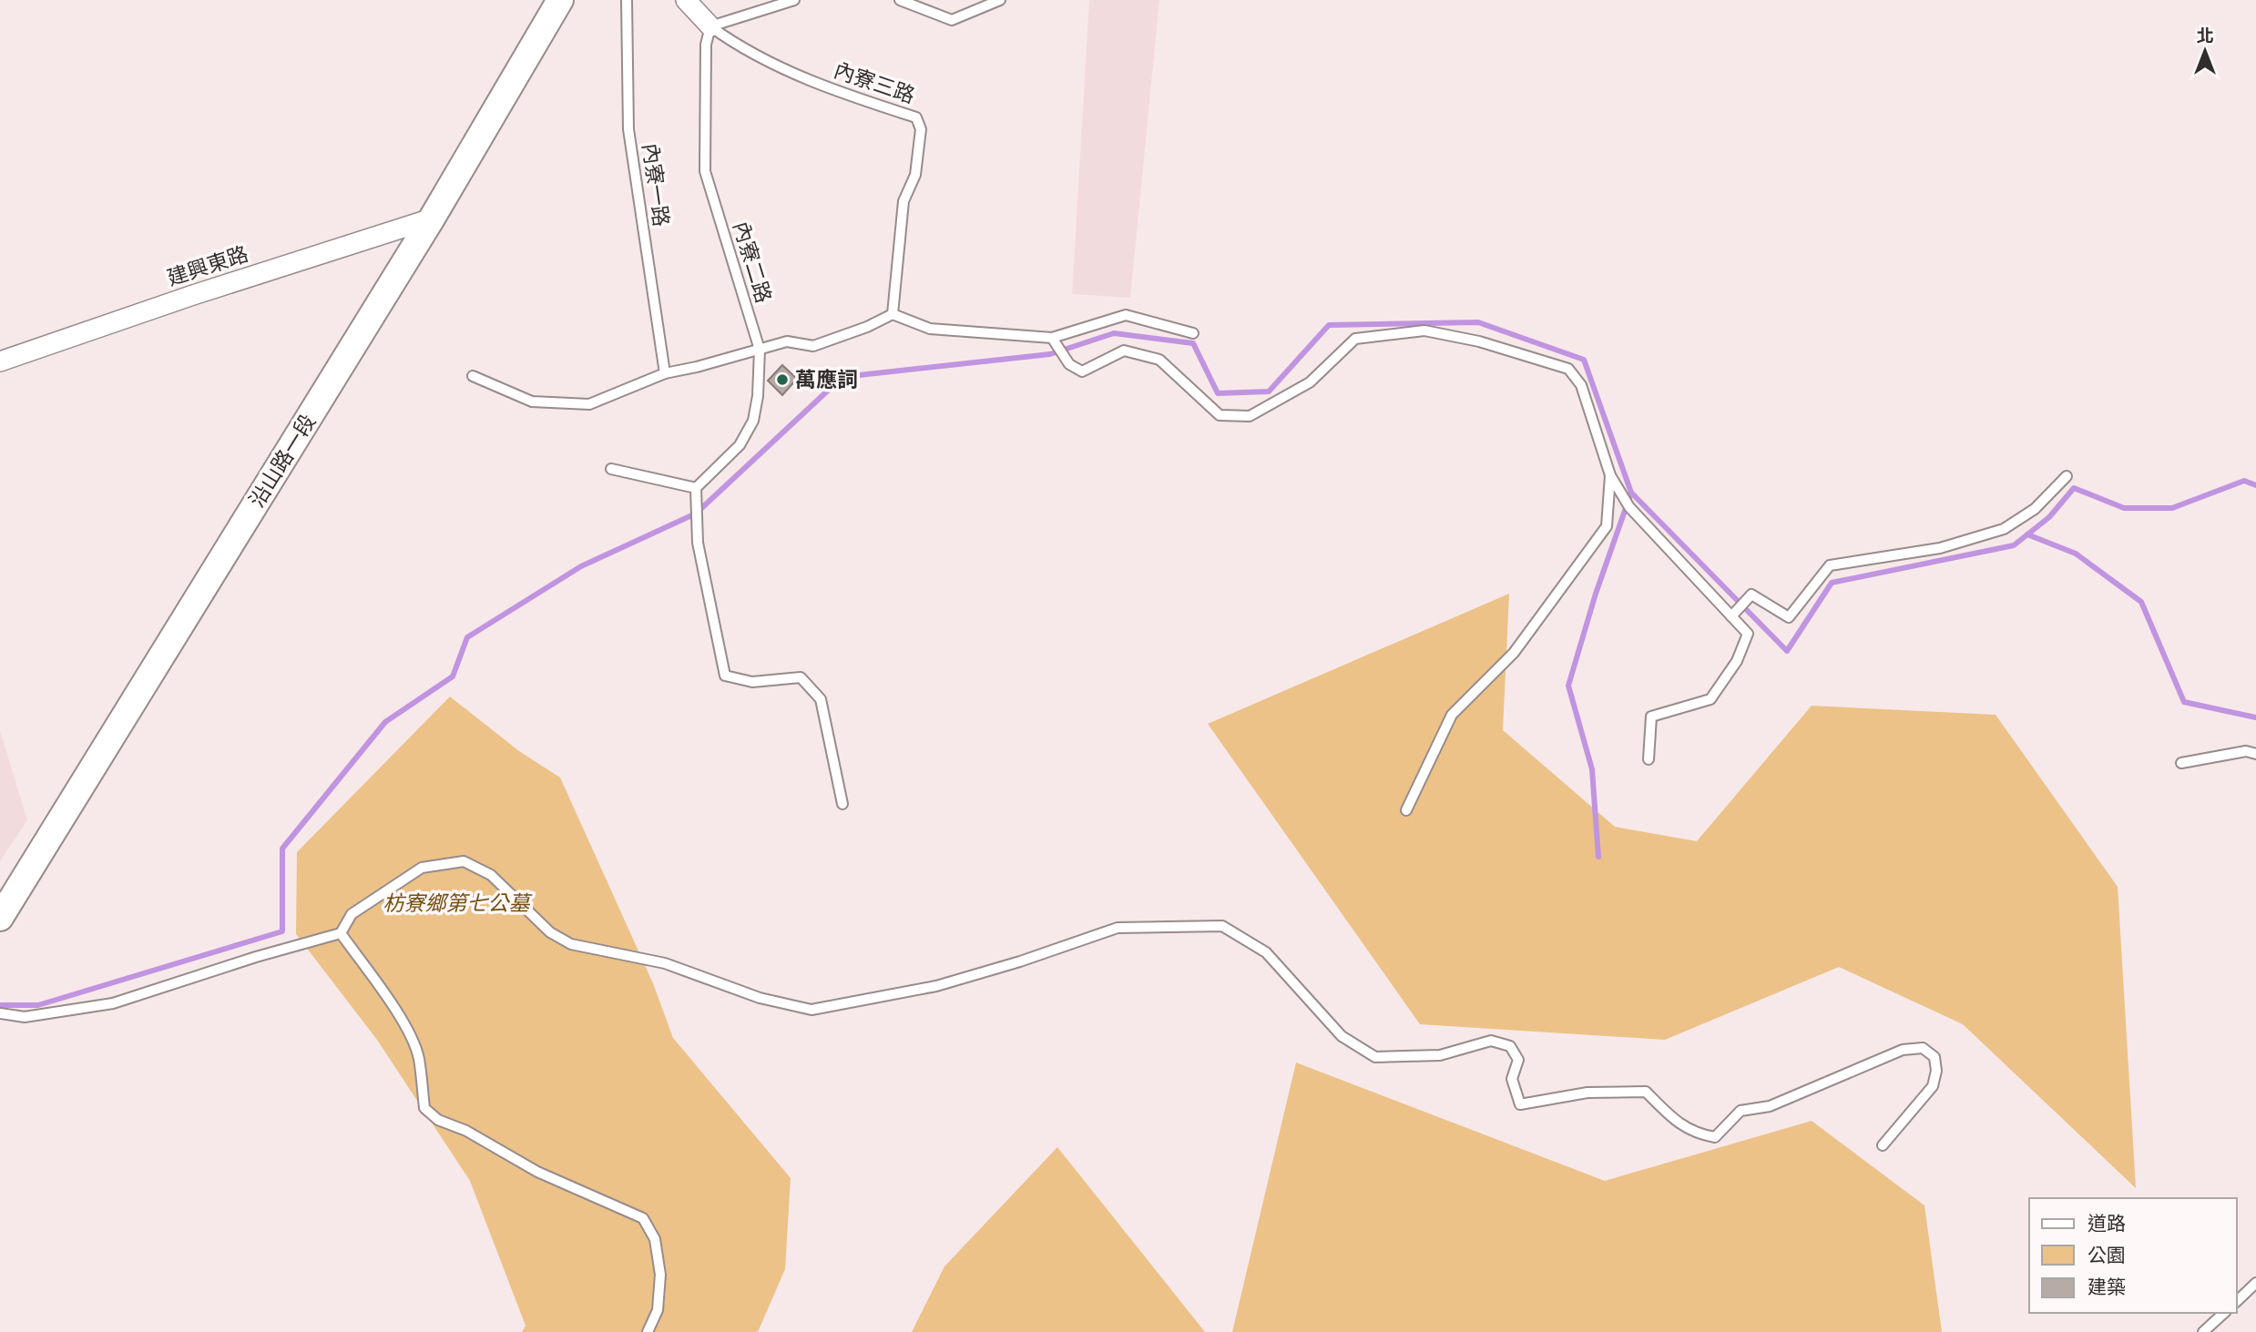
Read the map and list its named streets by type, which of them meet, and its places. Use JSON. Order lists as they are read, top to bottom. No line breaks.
{"streets":{"main road":["沿山路一段"],"street":["建興東路"],"lane":["內寮三路","內寮一路","內寮二路"]},"crossings":[["內寮三路","內寮二路"],["建興東路","沿山路一段"]],"parks":["枋寮鄉第七公墓"],"places":["萬應詞"],"legend":["道路","公園","建築"],"north":"top"}
